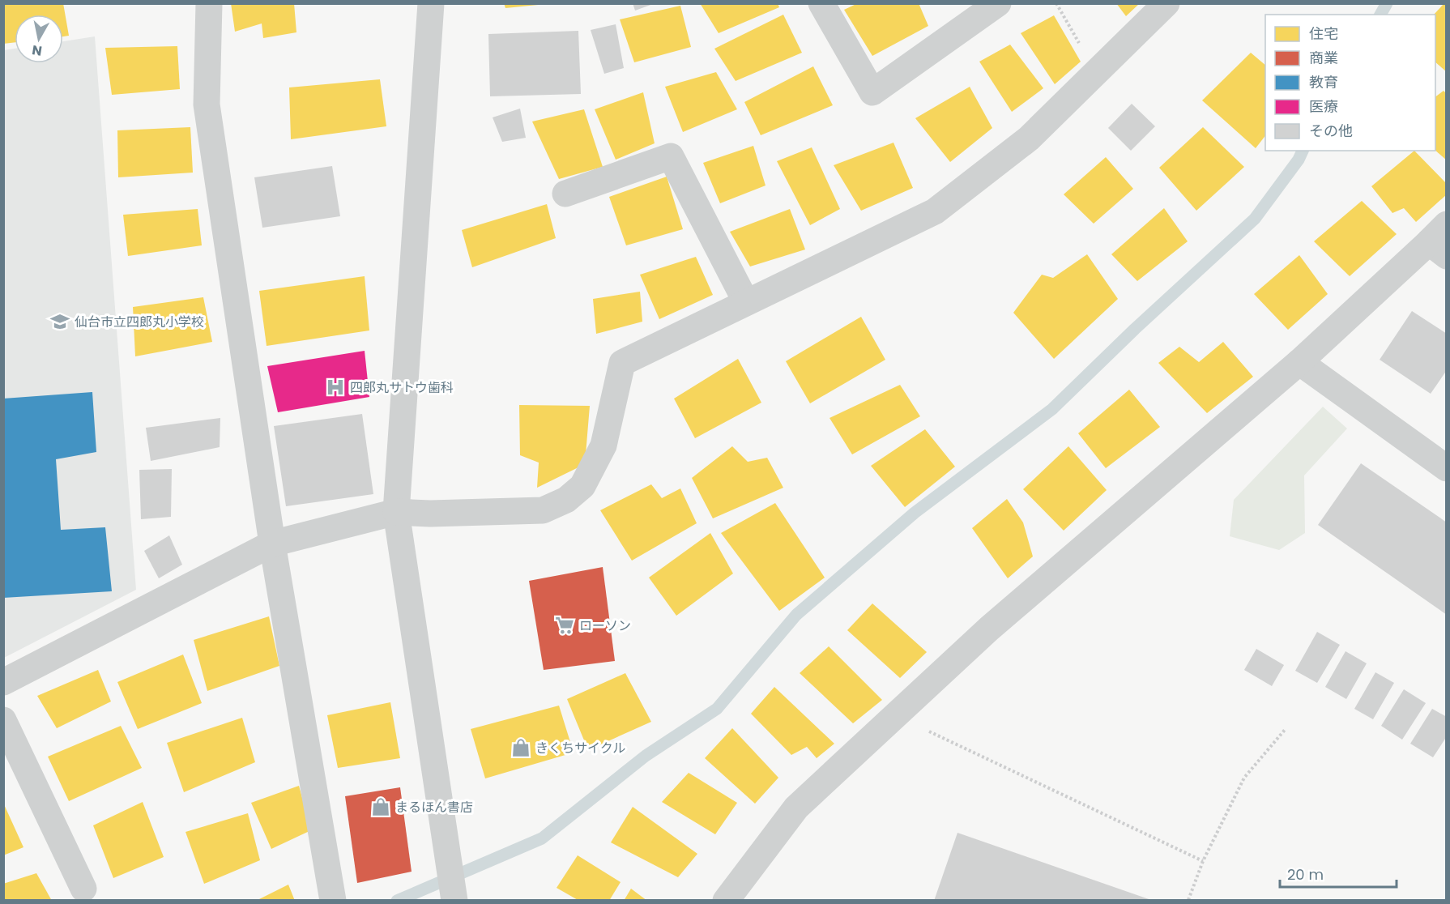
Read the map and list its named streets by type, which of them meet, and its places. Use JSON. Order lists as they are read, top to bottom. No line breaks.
{"places":{"school or university":["仙台市立四郎丸小学校"],"hospital":["四郎丸サトウ歯科"],"supermarket":["ローソン"],"shop":["きくちサイクル","まるほん書店"]},"legend":["住宅","商業","教育","医療","その他"],"scale_bar":"20 m","north":"bottom"}
